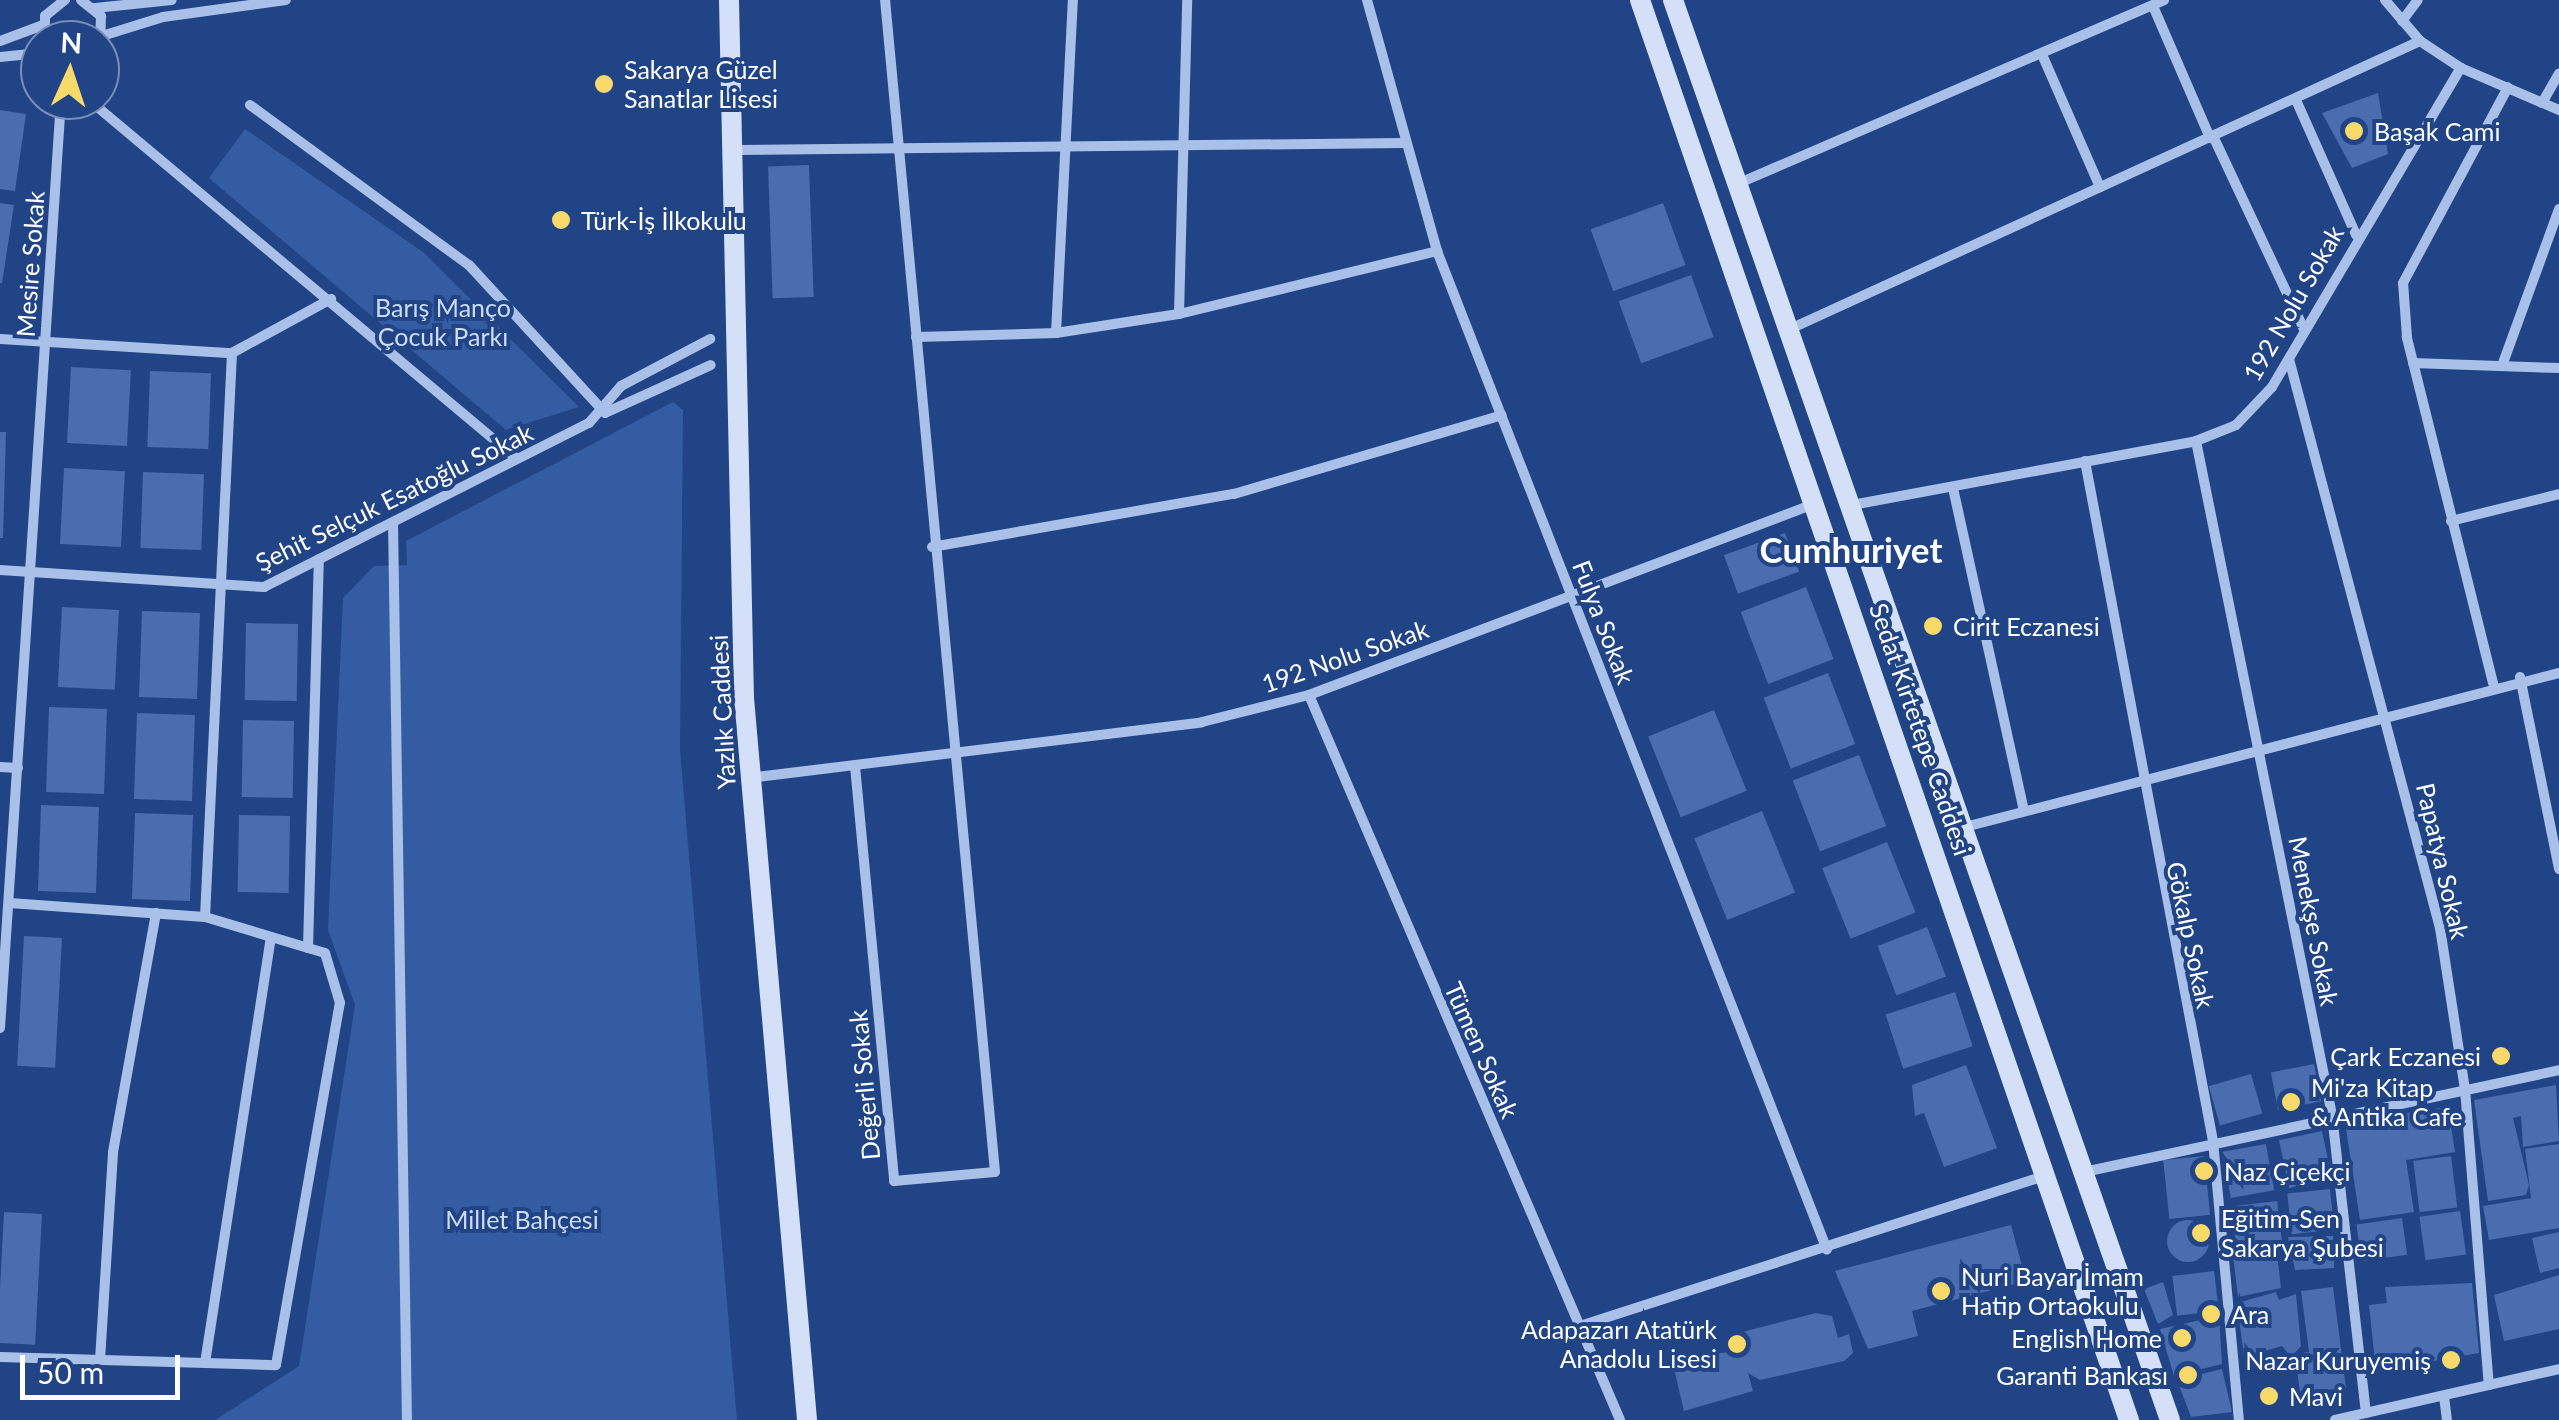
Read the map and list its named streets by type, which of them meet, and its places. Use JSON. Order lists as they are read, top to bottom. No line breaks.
{"streets":{"main road":["Yazlık Caddesi","Sedat Kirtetepe Caddesi"],"street":["Mesire Sokak","192 Nolu Sokak","Şehit Selçuk Esatoğlu Sokak","Fulya Sokak","Papatya Sokak","Menekşe Sokak","Gökalp Sokak","Tümen Sokak","Değerli Sokak"]},"crossings":[["Mesire Sokak","Şehit Selçuk Esatoğlu Sokak"],["192 Nolu Sokak","Fulya Sokak"],["192 Nolu Sokak","Yazlık Caddesi"],["192 Nolu Sokak","Sedat Kirtetepe Caddesi"],["192 Nolu Sokak","Papatya Sokak"],["192 Nolu Sokak","Menekşe Sokak"],["192 Nolu Sokak","Gökalp Sokak"],["192 Nolu Sokak","Tümen Sokak"],["192 Nolu Sokak","Değerli Sokak"]],"districts":["Cumhuriyet"],"parks":["Barış Manço Çocuk Parkı","Millet Bahçesi"],"places":["Sakarya Güzel Sanatlar Lisesi","Başak Cami","Türk-İş İlkokulu","Cirit Eczanesi","Çark Eczanesi","Mi'za Kitap & Antika Cafe","Naz Çiçekçi","Eğitim-Sen Sakarya Şubesi","Nuri Bayar İmam Hatip Ortaokulu","Ara","English Home","Adapazarı Atatürk Anadolu Lisesi","Nazar Kuruyemiş","Garanti Bankası","Mavi"],"scale_bar":"50 m","north":"top"}
